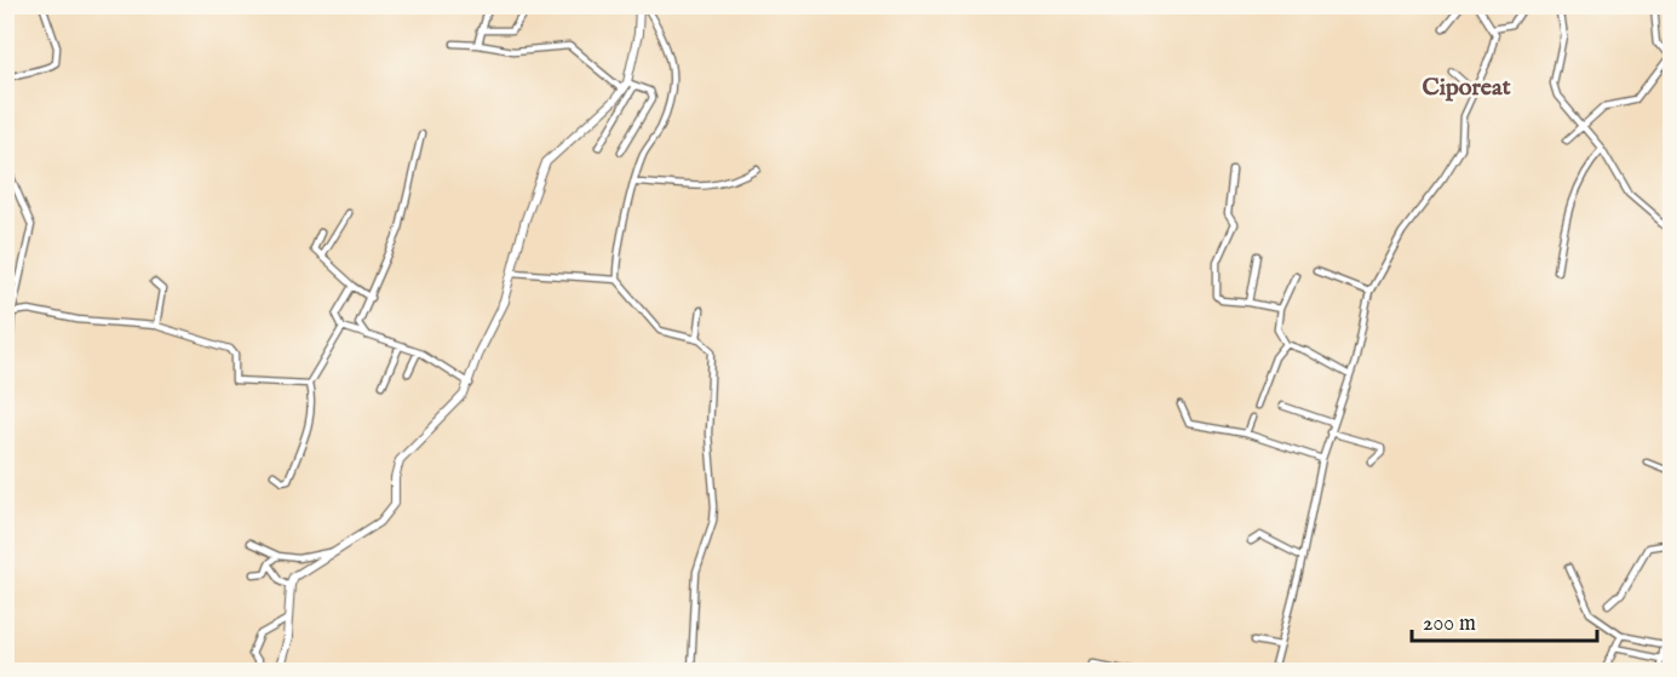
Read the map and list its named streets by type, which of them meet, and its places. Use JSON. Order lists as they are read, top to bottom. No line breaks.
{"districts":["Ciporeat"],"scale_bar":"200 m"}
